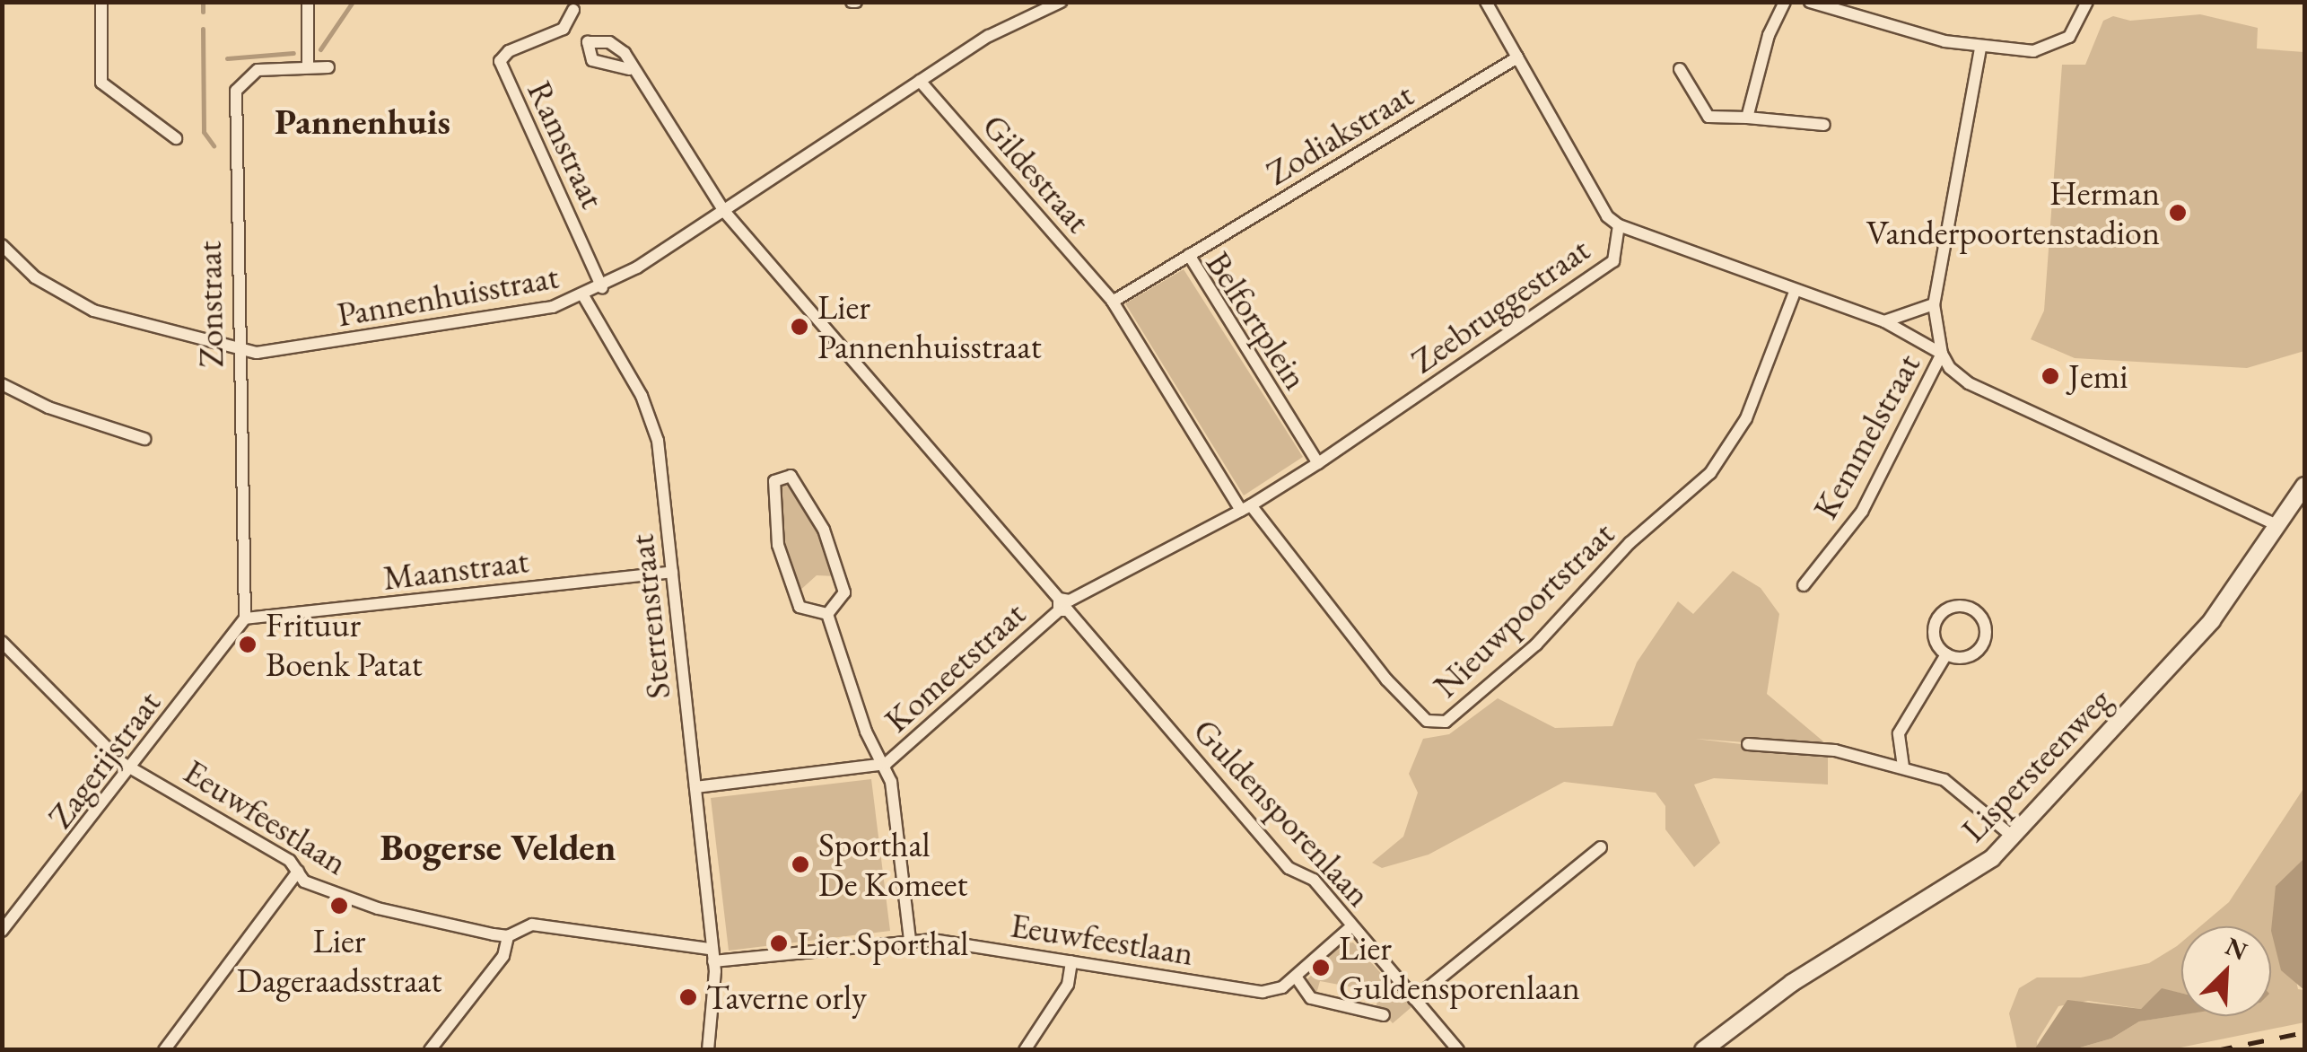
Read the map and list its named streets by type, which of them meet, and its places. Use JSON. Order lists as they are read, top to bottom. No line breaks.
{"streets":{"street":["Zodiakstraat","Ramstraat","Gildestraat","Pannenhuisstraat","Zonstraat","Zeebruggestraat","Belfortplein","Kemmelstraat","Maanstraat","Nieuwpoortstraat","Sterrenstraat","Komeetstraat","Zagerijstraat","Lispersteenweg","Guldensporenlaan","Eeuwfeestlaan"]},"crossings":[["Zodiakstraat","Belfortplein"],["Ramstraat","Pannenhuisstraat"],["Gildestraat","Pannenhuisstraat"],["Gildestraat","Belfortplein"],["Pannenhuisstraat","Zonstraat"],["Pannenhuisstraat","Sterrenstraat"],["Pannenhuisstraat","Guldensporenlaan"],["Zonstraat","Maanstraat"],["Zonstraat","Zagerijstraat"],["Zeebruggestraat","Belfortplein"],["Zeebruggestraat","Kemmelstraat"],["Zeebruggestraat","Nieuwpoortstraat"],["Zeebruggestraat","Komeetstraat"],["Zeebruggestraat","Lispersteenweg"],["Maanstraat","Sterrenstraat"],["Maanstraat","Zagerijstraat"],["Nieuwpoortstraat","Komeetstraat"],["Sterrenstraat","Komeetstraat"],["Sterrenstraat","Eeuwfeestlaan"],["Komeetstraat","Guldensporenlaan"],["Komeetstraat","Eeuwfeestlaan"],["Zagerijstraat","Eeuwfeestlaan"],["Guldensporenlaan","Eeuwfeestlaan"]],"districts":["Pannenhuis","Bogerse Velden"],"places":["Herman Vanderpoortenstadion","Lier Pannenhuisstraat","Jemi","Frituur Boenk Patat","Sporthal De Komeet","Lier Dageraadsstraat","Lier Sporthal","Lier Guldensporenlaan","Taverne orly"],"north":"top right"}
